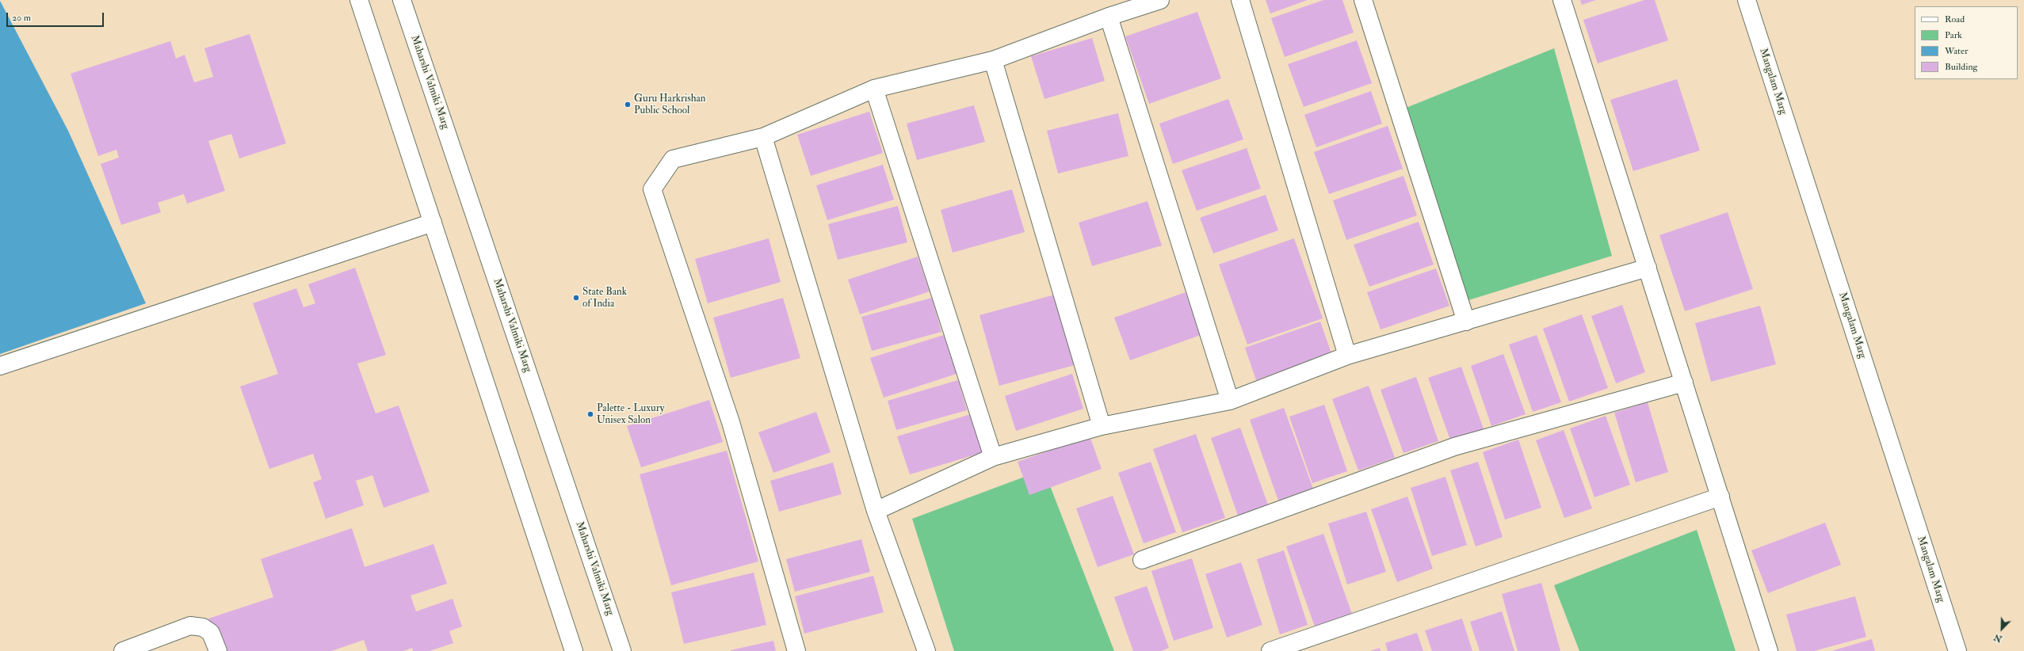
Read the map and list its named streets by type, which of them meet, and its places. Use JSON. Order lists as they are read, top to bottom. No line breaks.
{"streets":{"street":["Mangalam Marg","Maharshi Valmiki Marg"]},"places":["Guru Harkrishan Public School","State Bank of India","Palette - Luxury Unisex Salon"],"legend":["Road","Park","Water","Building"],"scale_bar":"20 m","north":"bottom left"}
